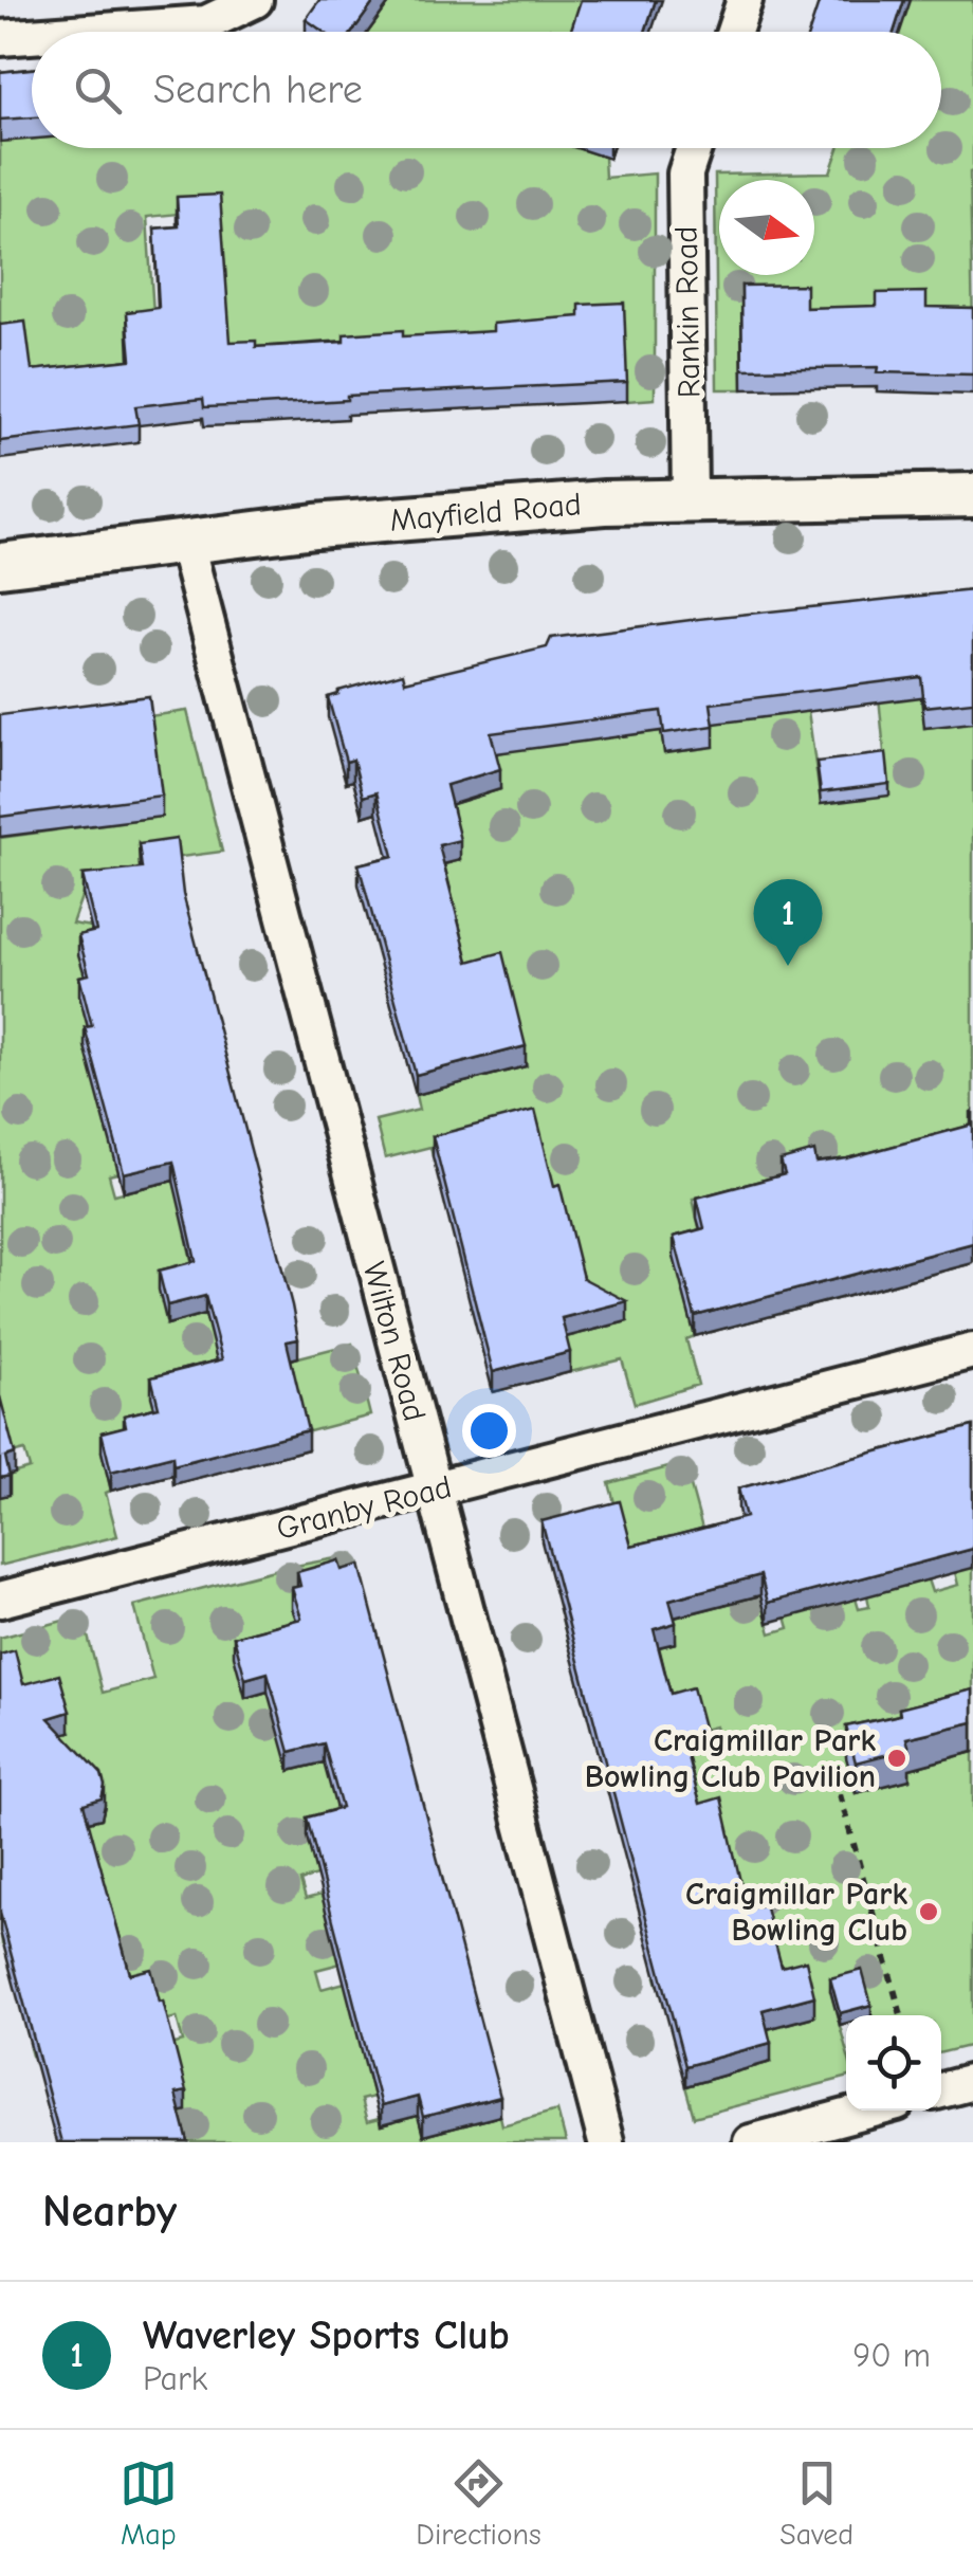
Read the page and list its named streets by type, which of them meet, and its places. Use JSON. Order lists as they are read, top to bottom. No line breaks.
{"streets":{"street":["Rankin Road","Mayfield Road","Wilton Road","Granby Road"]},"crossings":[["Rankin Road","Mayfield Road"],["Mayfield Road","Wilton Road"],["Wilton Road","Granby Road"]],"places":["Craigmillar Park Bowling Club Pavilion","Craigmillar Park Bowling Club"],"north":"right","page":{"search":"Search here","pins":"1","heading":"Nearby","list":[{"mark":"1","name":"Waverley Sports Club","note":"Park","value":"90 m"}],"nav":["Map","Directions","Saved"]}}
